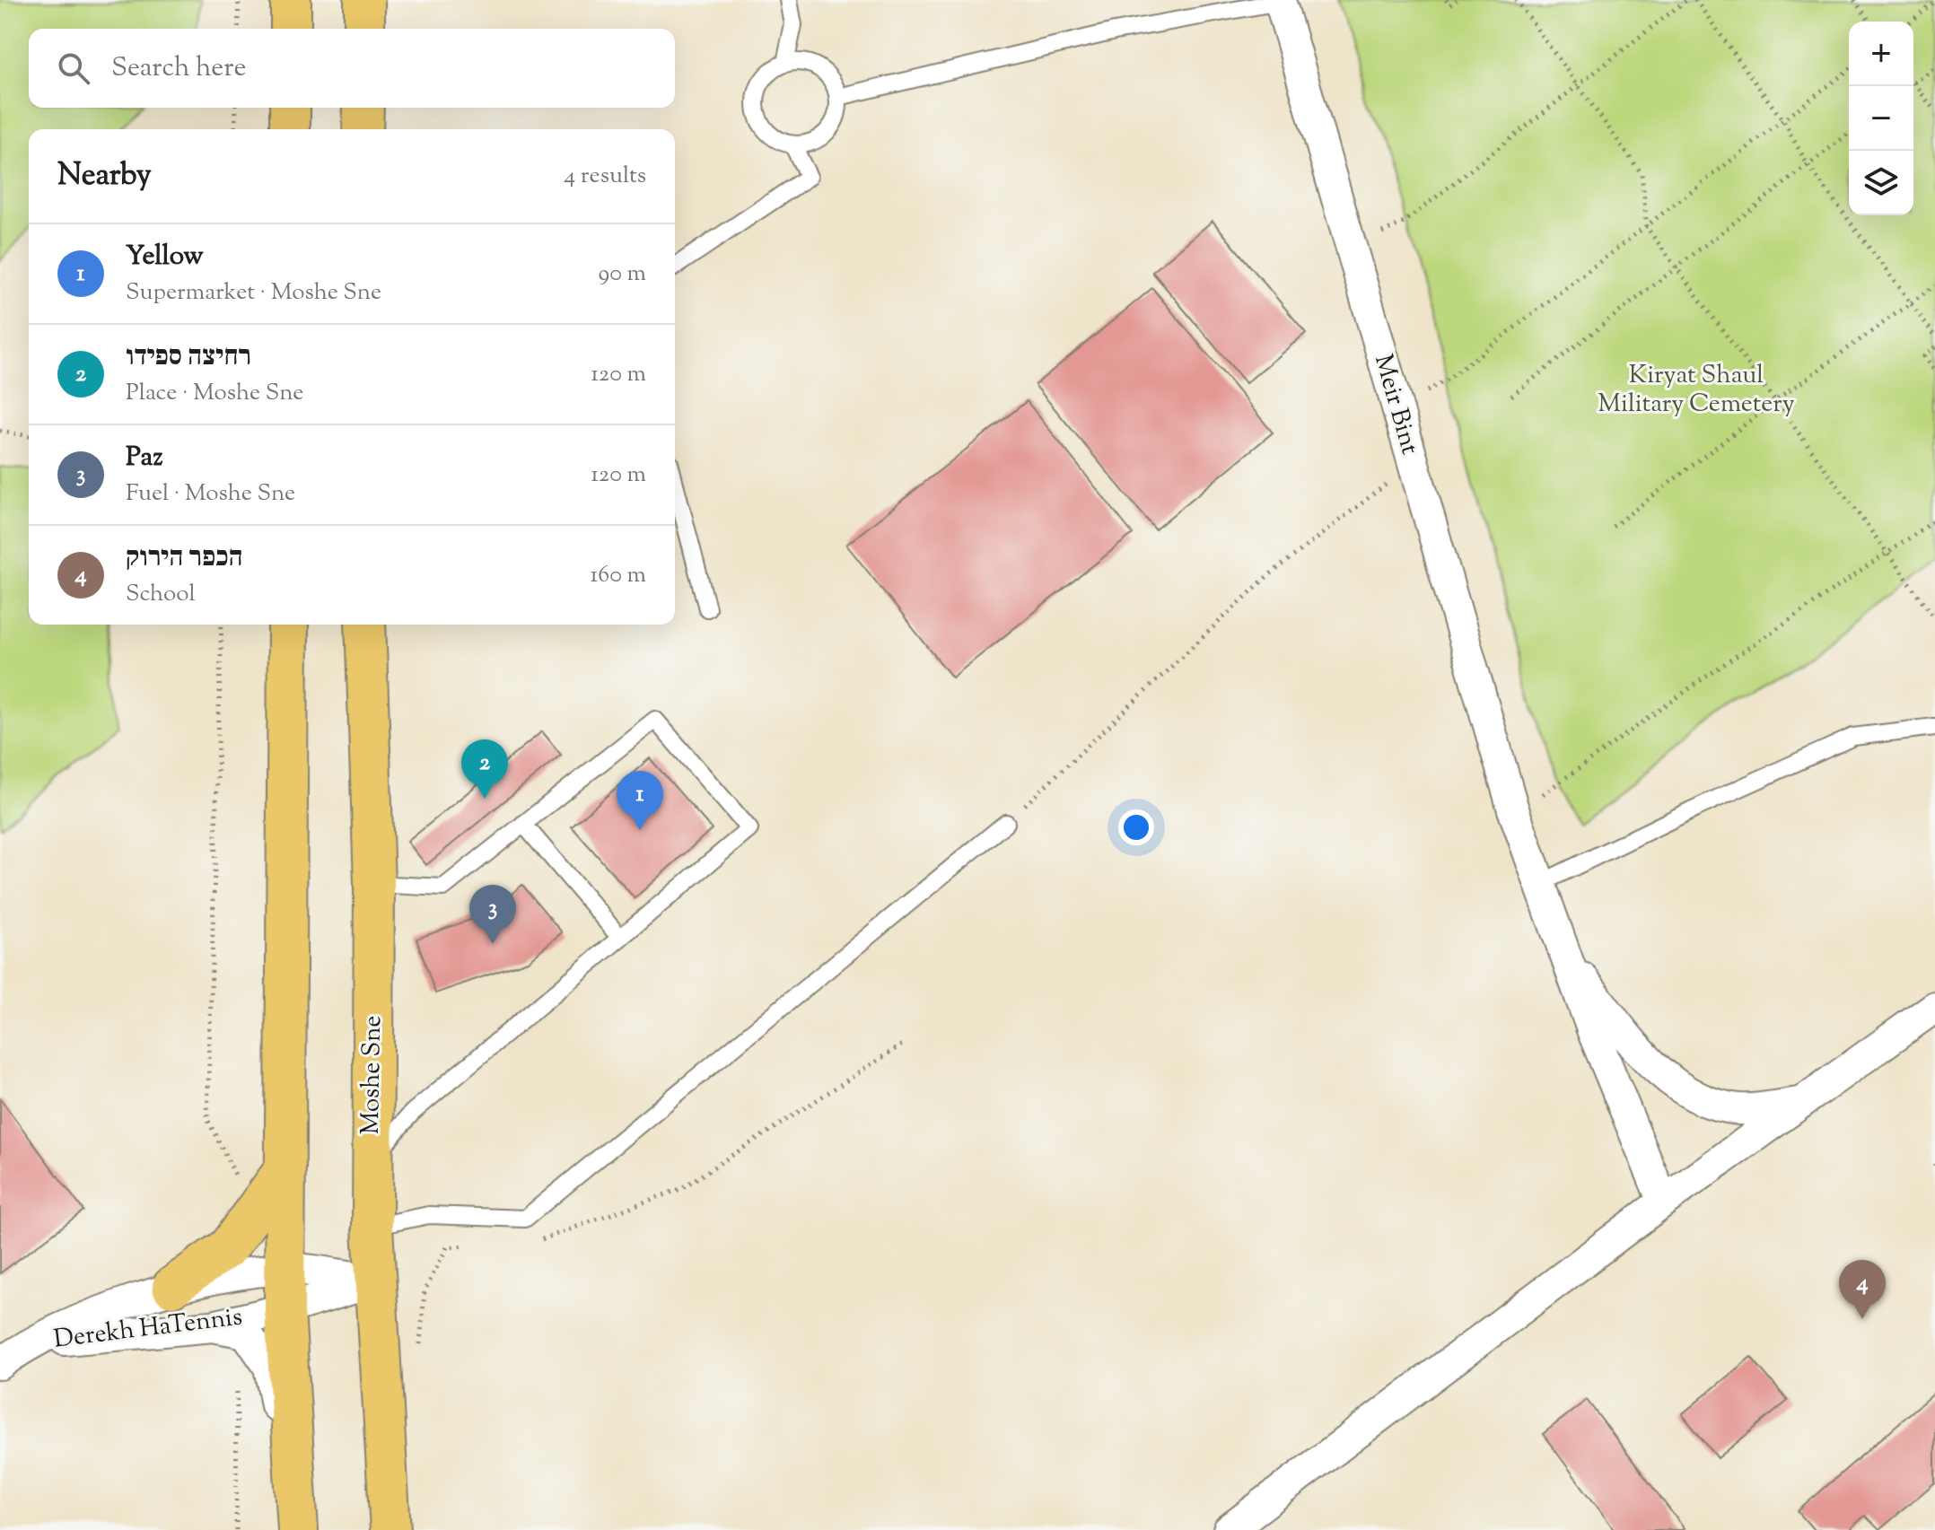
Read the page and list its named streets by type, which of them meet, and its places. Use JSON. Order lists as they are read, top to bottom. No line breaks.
{"streets":{"main road":["Moshe Sne"],"street":["Meir Bint","Derekh HaTennis"]},"crossings":[["Moshe Sne","Derekh HaTennis"]],"parks":["Kiryat Shaul Military Cemetery"],"page":{"map_buttons":["+","−"],"search":"Search here","heading":["Nearby","4 results"],"list":[{"mark":"1","name":"Yellow","note":"Supermarket · Moshe Sne","value":"90 m"},{"mark":"2","name":"רחיצה ספידו","note":"Place · Moshe Sne","value":"120 m"},{"mark":"3","name":"Paz","note":"Fuel · Moshe Sne","value":"120 m"},{"mark":"4","name":"הכפר הירוק","note":"School","value":"160 m"}],"pins":["2","1","3","4"]}}
